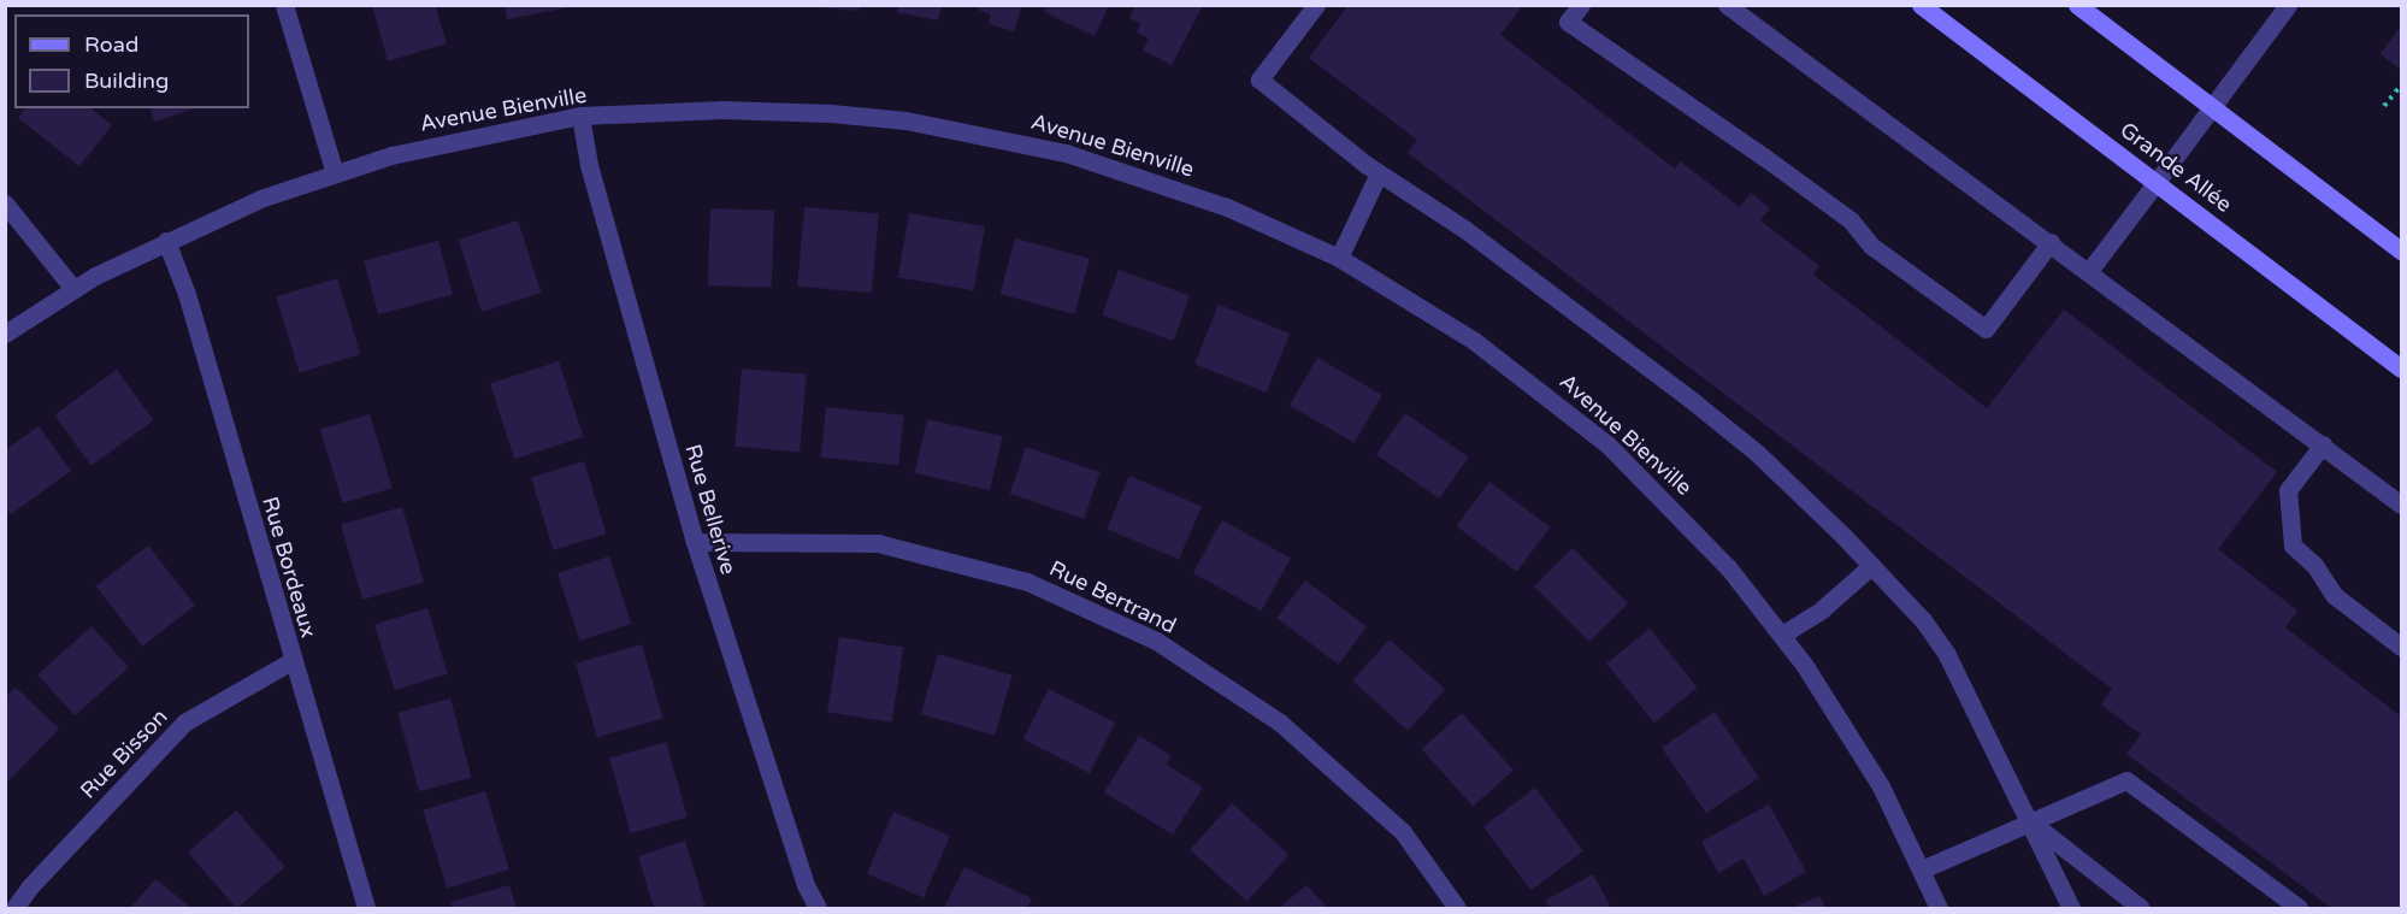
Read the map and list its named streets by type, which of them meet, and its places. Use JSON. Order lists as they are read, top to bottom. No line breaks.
{"streets":{"main road":["Grande Allée"],"street":["Avenue Bienville","Rue Bellerive","Rue Bordeaux","Rue Bertrand","Rue Bisson"]},"crossings":[["Avenue Bienville","Rue Bellerive"],["Avenue Bienville","Rue Bordeaux"],["Rue Bellerive","Rue Bertrand"],["Rue Bordeaux","Rue Bisson"]],"legend":["Road","Building"]}
